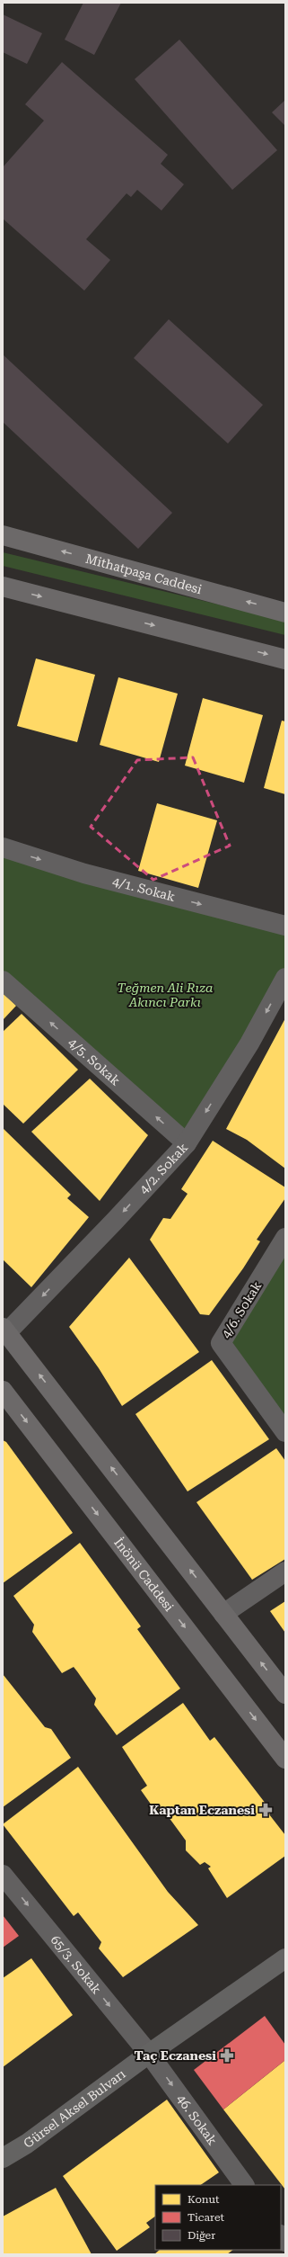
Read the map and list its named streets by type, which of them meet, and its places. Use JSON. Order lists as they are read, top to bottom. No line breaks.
{"streets":{"main road":["Mithatpaşa Caddesi","İnönü Caddesi"],"street":["4/1. Sokak","4/5. Sokak","4/2. Sokak","4/6. Sokak","65/3. Sokak","Gürsel Aksel Bulvarı","46. Sokak"]},"crossings":[["4/5. Sokak","4/2. Sokak"],["65/3. Sokak","Gürsel Aksel Bulvarı"],["65/3. Sokak","46. Sokak"],["Gürsel Aksel Bulvarı","46. Sokak"]],"one_way":["4/1. Sokak","4/5. Sokak","4/2. Sokak","65/3. Sokak","46. Sokak"],"parks":["Teğmen Ali Rıza Akıncı Parkı"],"places":{"pharmacy":["Kaptan Eczanesi","Taç Eczanesi"]},"legend":["Konut","Ticaret","Diğer"]}
